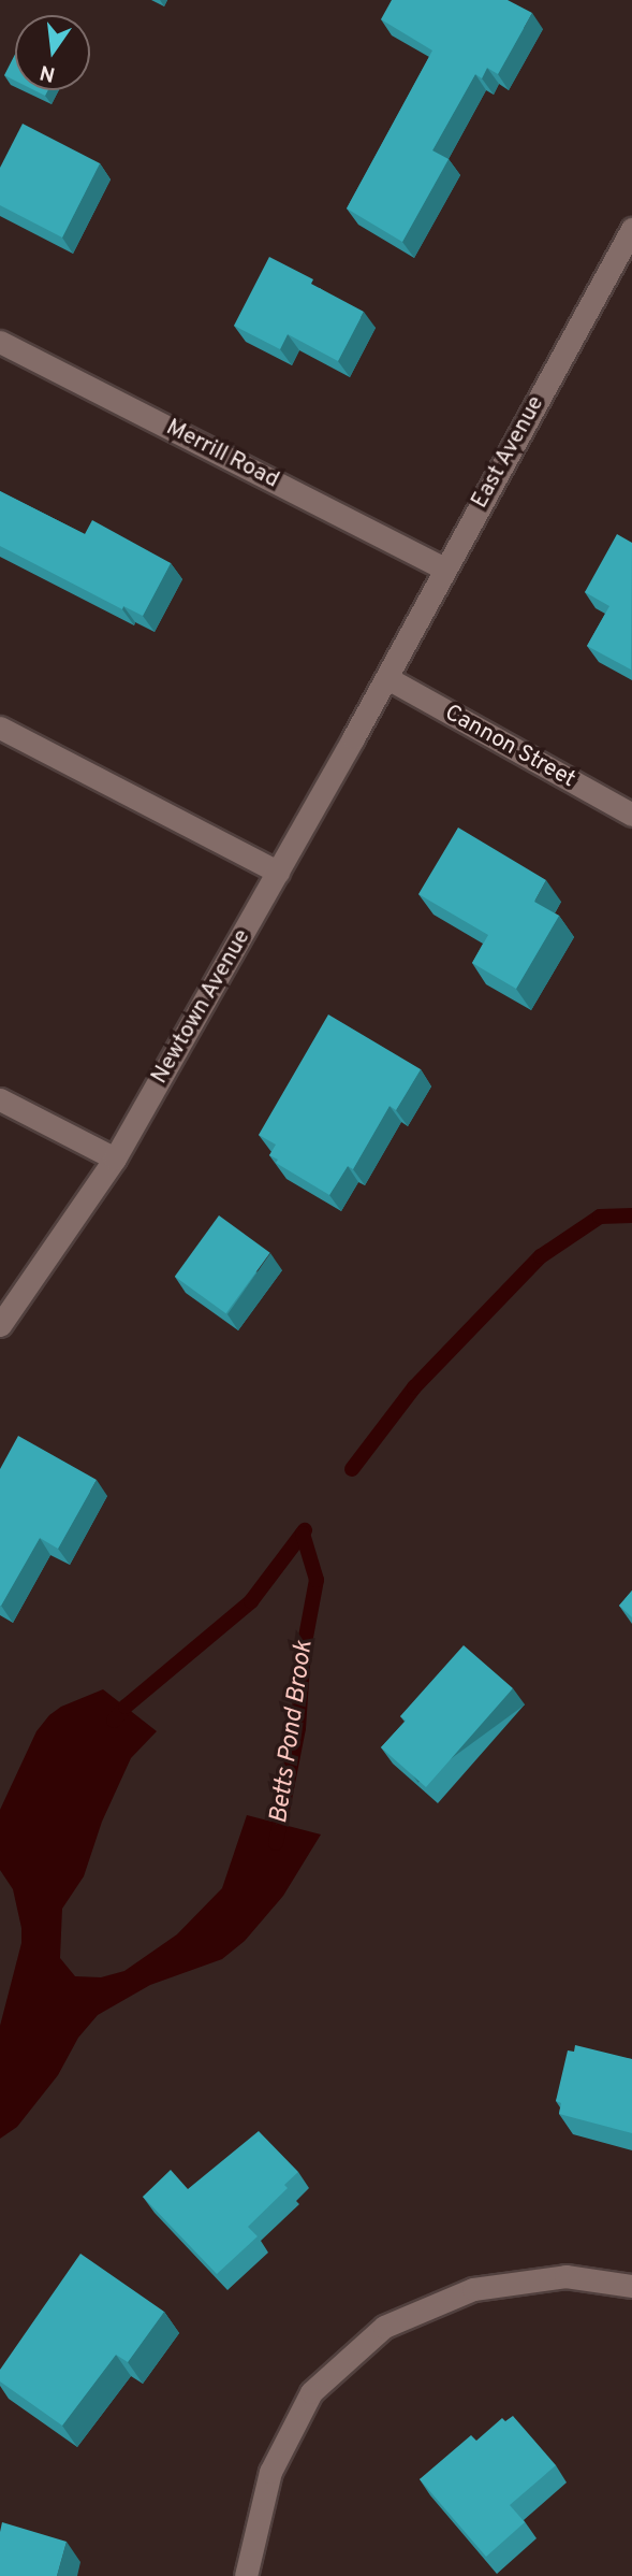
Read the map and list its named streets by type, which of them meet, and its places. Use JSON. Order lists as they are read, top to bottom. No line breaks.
{"streets":{"street":["East Avenue","Merrill Road","Cannon Street","Newtown Avenue"]},"crossings":[["East Avenue","Merrill Road"],["East Avenue","Cannon Street"],["East Avenue","Newtown Avenue"],["Cannon Street","Newtown Avenue"]],"water":["Betts Pond Brook"],"north":"bottom"}
